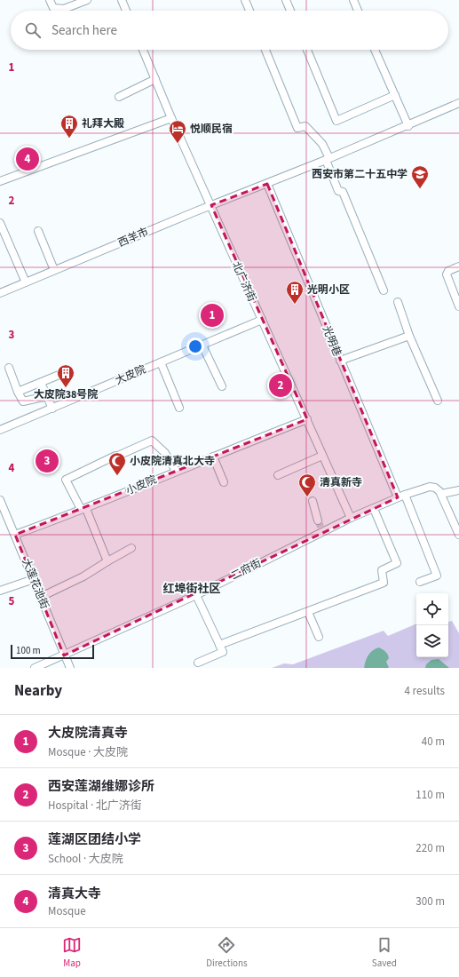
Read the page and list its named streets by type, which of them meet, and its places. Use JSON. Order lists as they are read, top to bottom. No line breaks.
{"streets":{"street":["西羊市","北广济街","光明巷","大皮院","小皮院","二府街","大莲花池街"]},"crossings":[["西羊市","北广济街"],["西羊市","光明巷"],["北广济街","大皮院"],["北广济街","小皮院"],["北广济街","二府街"],["光明巷","二府街"],["小皮院","大莲花池街"],["二府街","大莲花池街"]],"districts":["红埠街社区"],"places":{"building":["礼拜大殿","光明小区","大皮院38号院"],"hotel":["悦顺民宿"],"school or university":["西安市第二十五中学"],"mosque":["小皮院清真北大寺","清真新寺"]},"scale_bar":"100 m","page":{"search":"Search here","pins":["4","1","2","3"],"scale":"100 m","heading":["Nearby","4 results"],"list":[{"mark":"1","name":"大皮院清真寺","note":"Mosque · 大皮院","value":"40 m"},{"mark":"2","name":"西安莲湖维娜诊所","note":"Hospital · 北广济街","value":"110 m"},{"mark":"3","name":"莲湖区团结小学","note":"School · 大皮院","value":"220 m"},{"mark":"4","name":"清真大寺","note":"Mosque","value":"300 m"}],"nav":["Map","Directions","Saved"]},"grid":{"rows":["1","2","3","4","5"]}}
